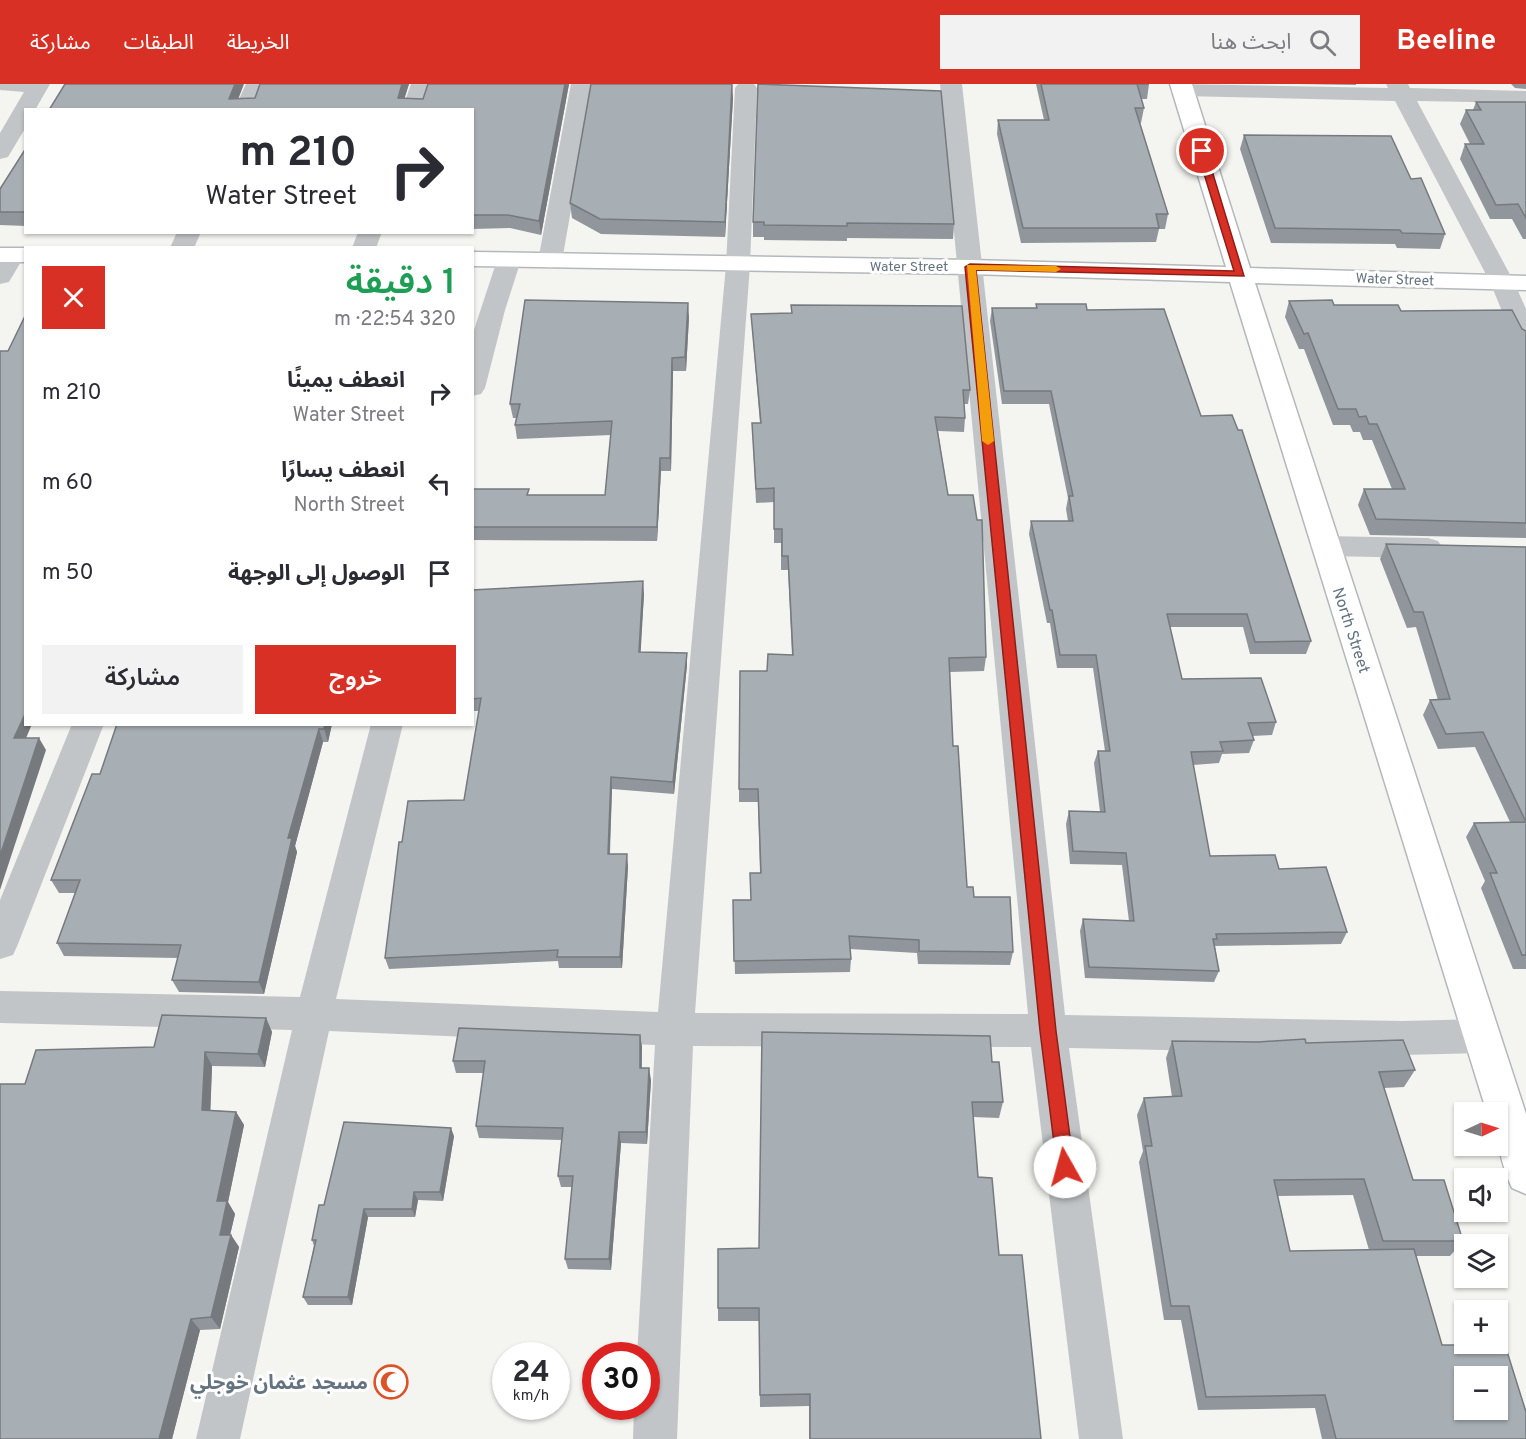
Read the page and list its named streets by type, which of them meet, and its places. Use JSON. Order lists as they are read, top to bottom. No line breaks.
{"streets":{"street":["Water Street","North Street"]},"crossings":[["Water Street","North Street"]],"places":{"mosque":["مسجد عثمان خوجلي"]},"north":"right","page":{"header":"Beeline","search":"ابحث هنا","nav":["الخريطة","الطبقات","مشاركة"],"turn":["210 m","Water Street"],"heading":["1 دقيقة","320 m · 22:54"],"list":[{"name":"انعطف يمينًا","note":"Water Street","value":"210 m"},{"name":"انعطف يسارًا","note":"North Street","value":"60 m"},{"name":"الوصول إلى الوجهة","value":"50 m"}],"buttons":["خروج","مشاركة"],"map_buttons":["+","−"],"speed":"24 km/h","limit":"30"}}
